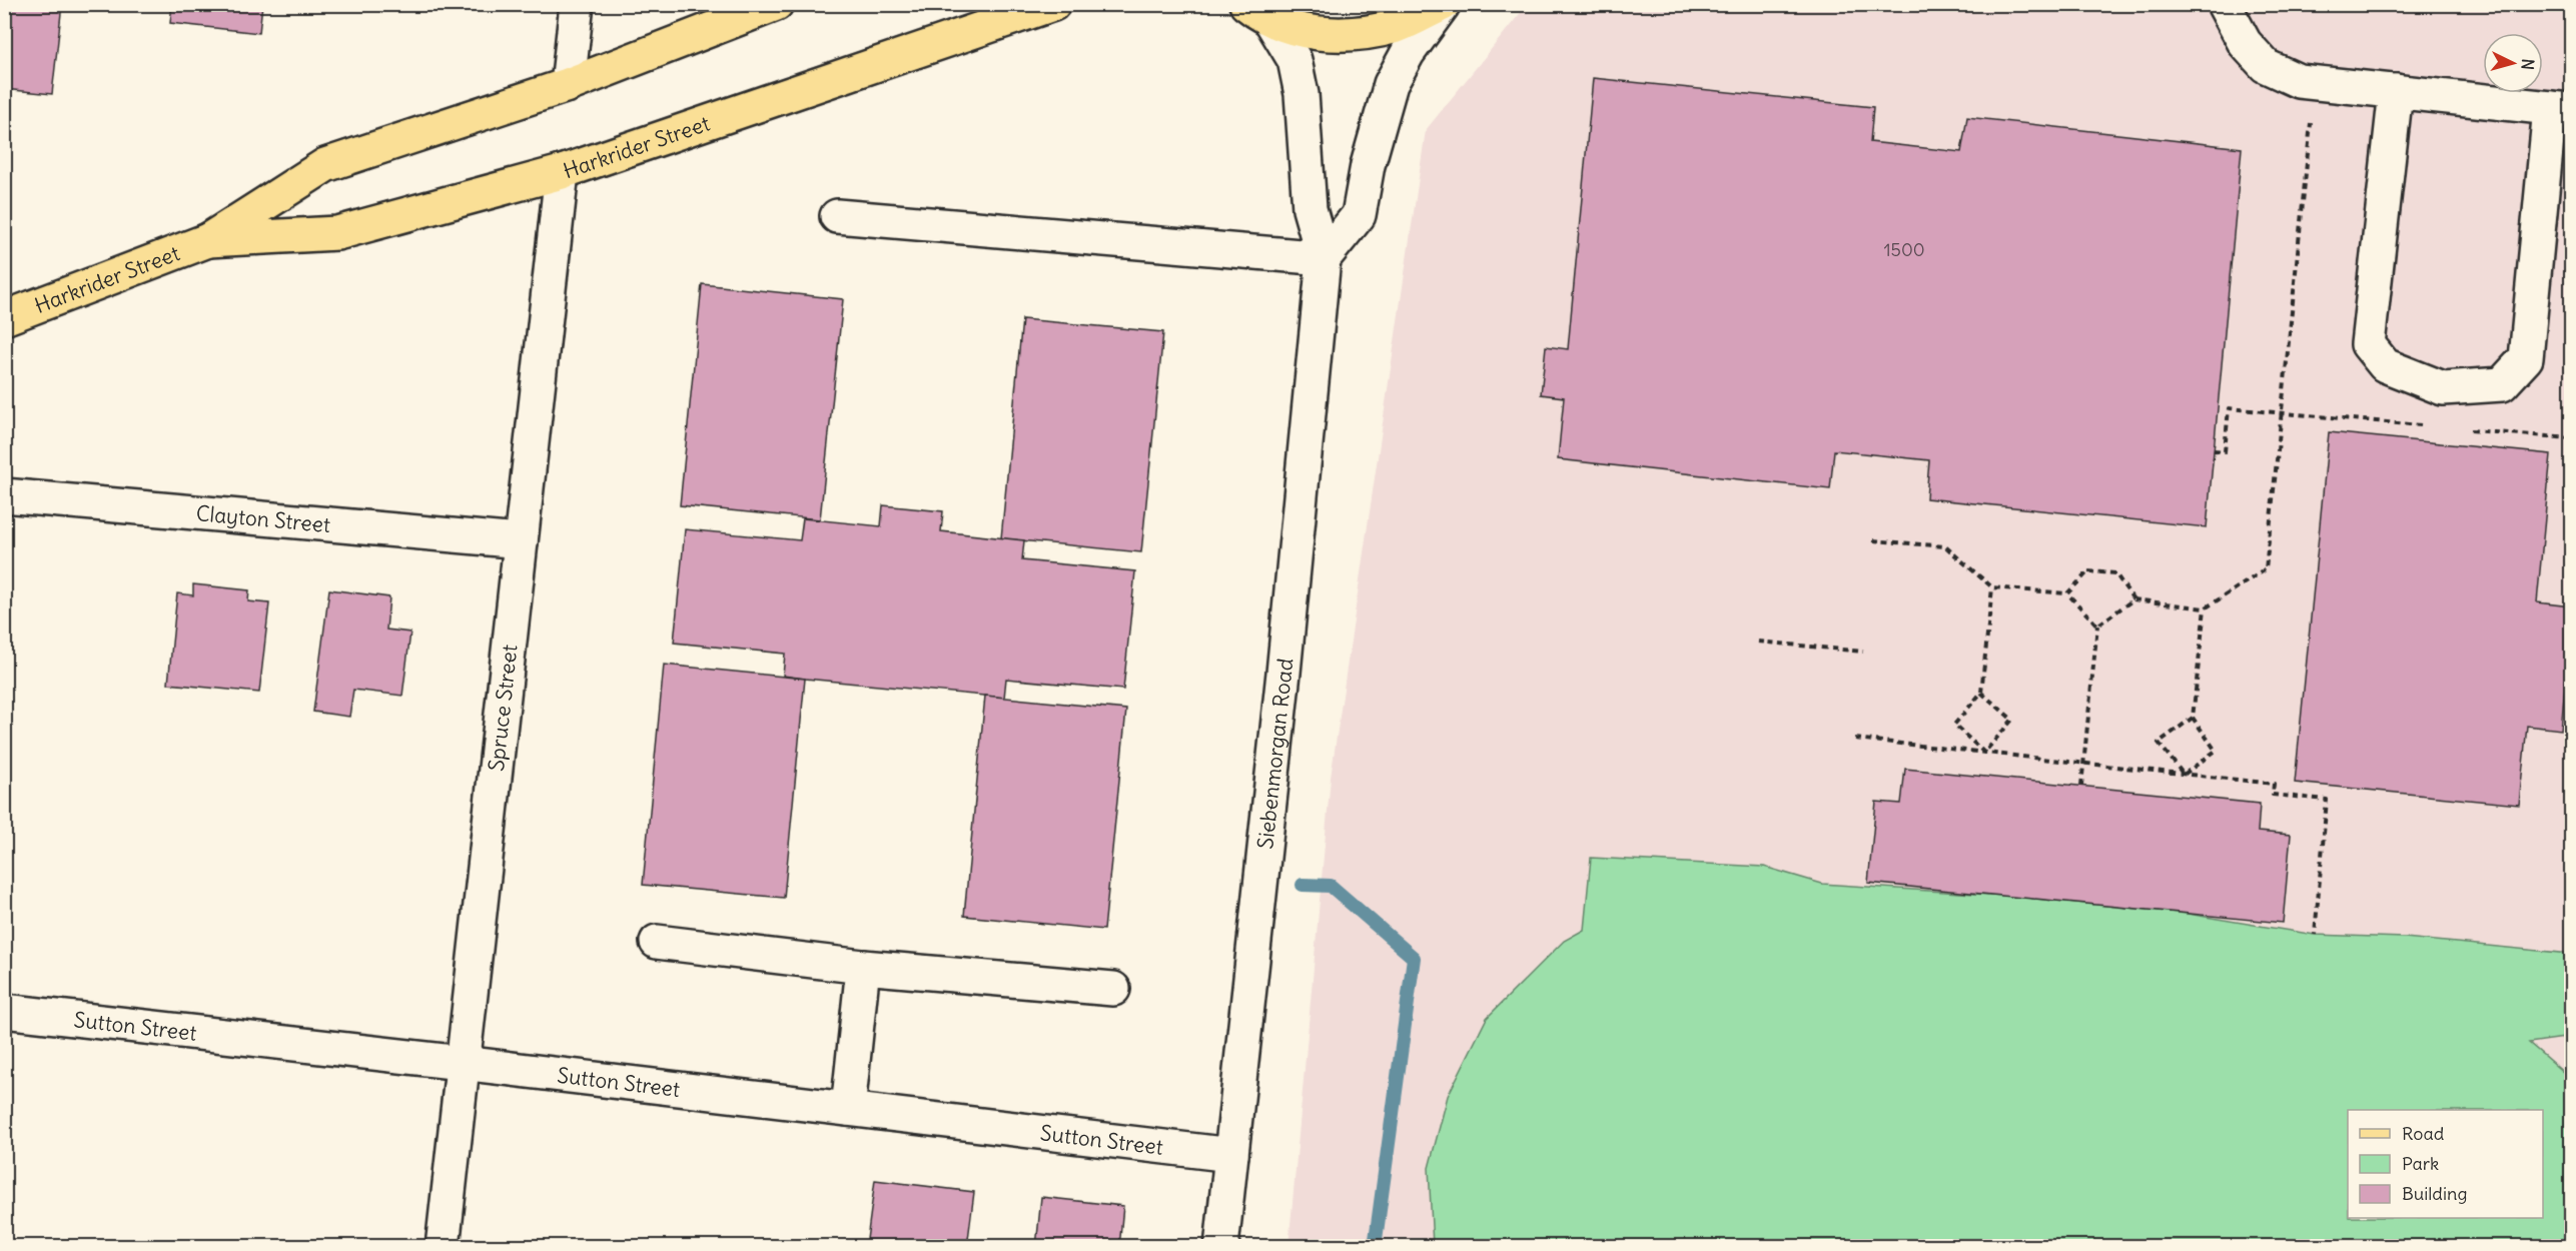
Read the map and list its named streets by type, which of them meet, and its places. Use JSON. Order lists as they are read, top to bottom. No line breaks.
{"streets":{"main road":["Harkrider Street"],"street":["Clayton Street","Spruce Street","Siebenmorgan Road","Sutton Street"]},"crossings":[["Harkrider Street","Spruce Street"],["Clayton Street","Spruce Street"],["Spruce Street","Sutton Street"],["Siebenmorgan Road","Sutton Street"]],"house_numbers":["1500"],"legend":["Road","Park","Building"],"north":"right"}
